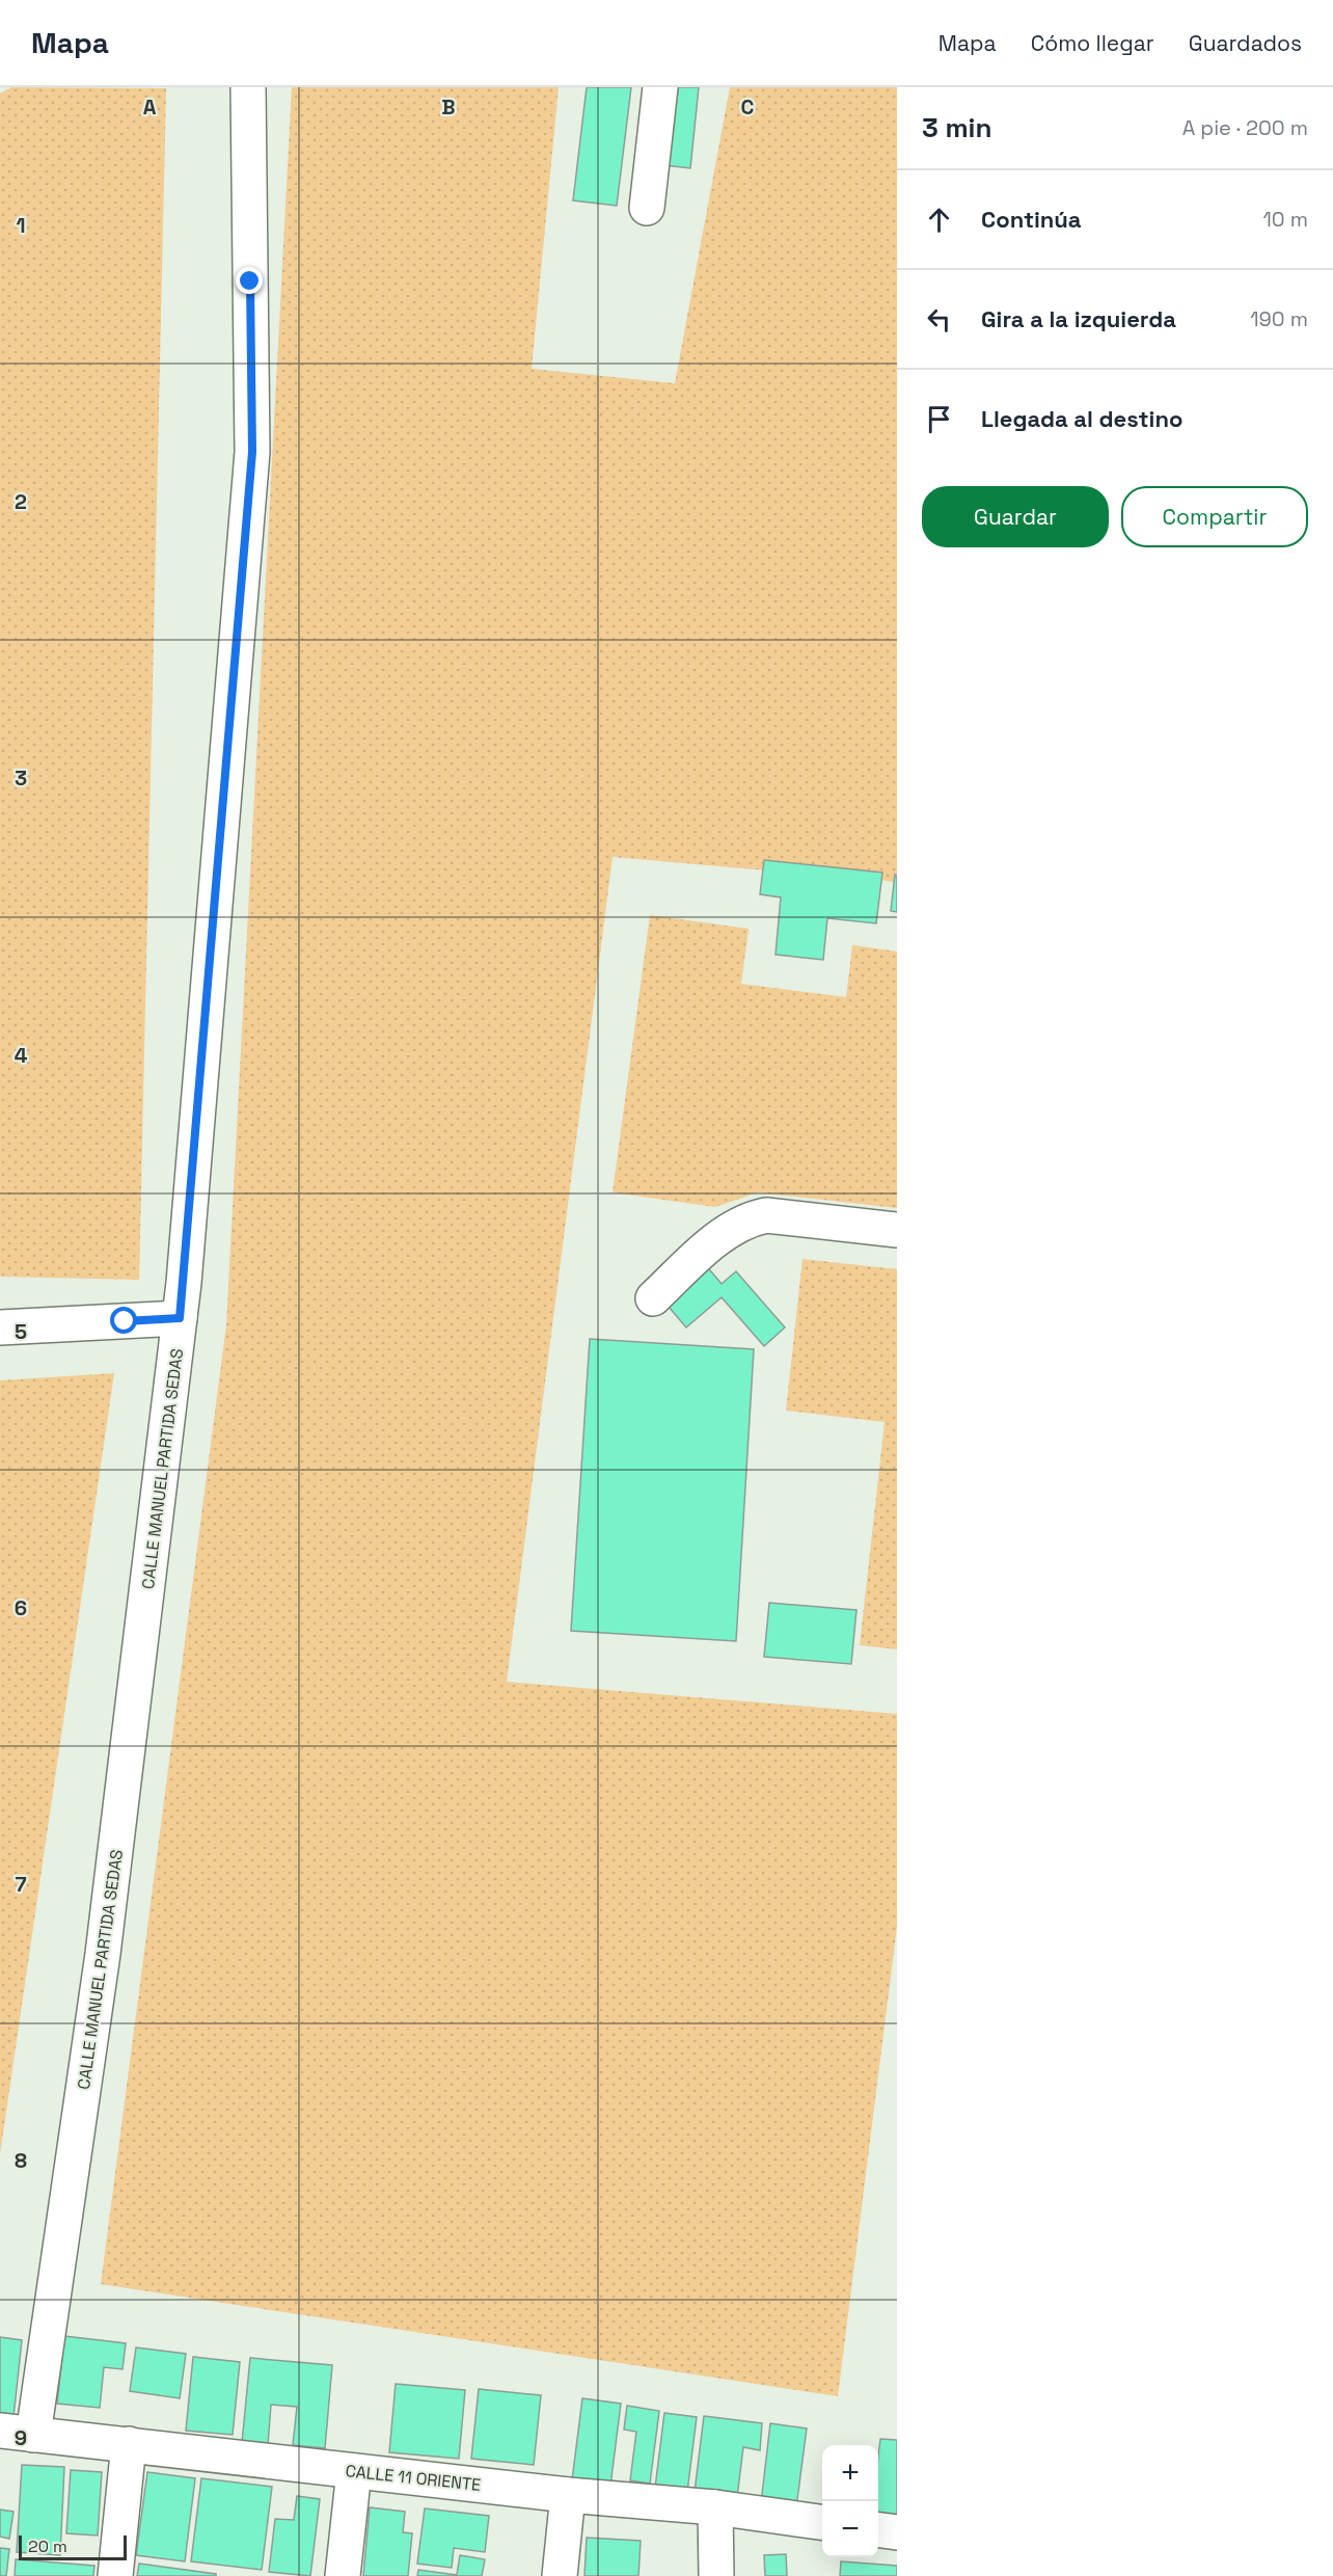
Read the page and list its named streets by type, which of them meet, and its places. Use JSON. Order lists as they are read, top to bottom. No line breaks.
{"streets":{"street":["CALLE MANUEL PARTIDA SEDAS","CALLE 11 ORIENTE"]},"crossings":[["CALLE MANUEL PARTIDA SEDAS","CALLE 11 ORIENTE"]],"scale_bar":"20 m","page":{"header":"Mapa","nav":["Mapa","Cómo llegar","Guardados"],"heading":["3 min","A pie · 200 m"],"list":[["Continúa","10 m"],["Gira a la izquierda","190 m"],"Llegada al destino"],"buttons":["Guardar","Compartir"],"map_buttons":["+","−"],"scale":"20 m"},"grid":{"columns":["A","B","C"],"rows":["1","2","3","4","5","6","7","8","9"]}}
